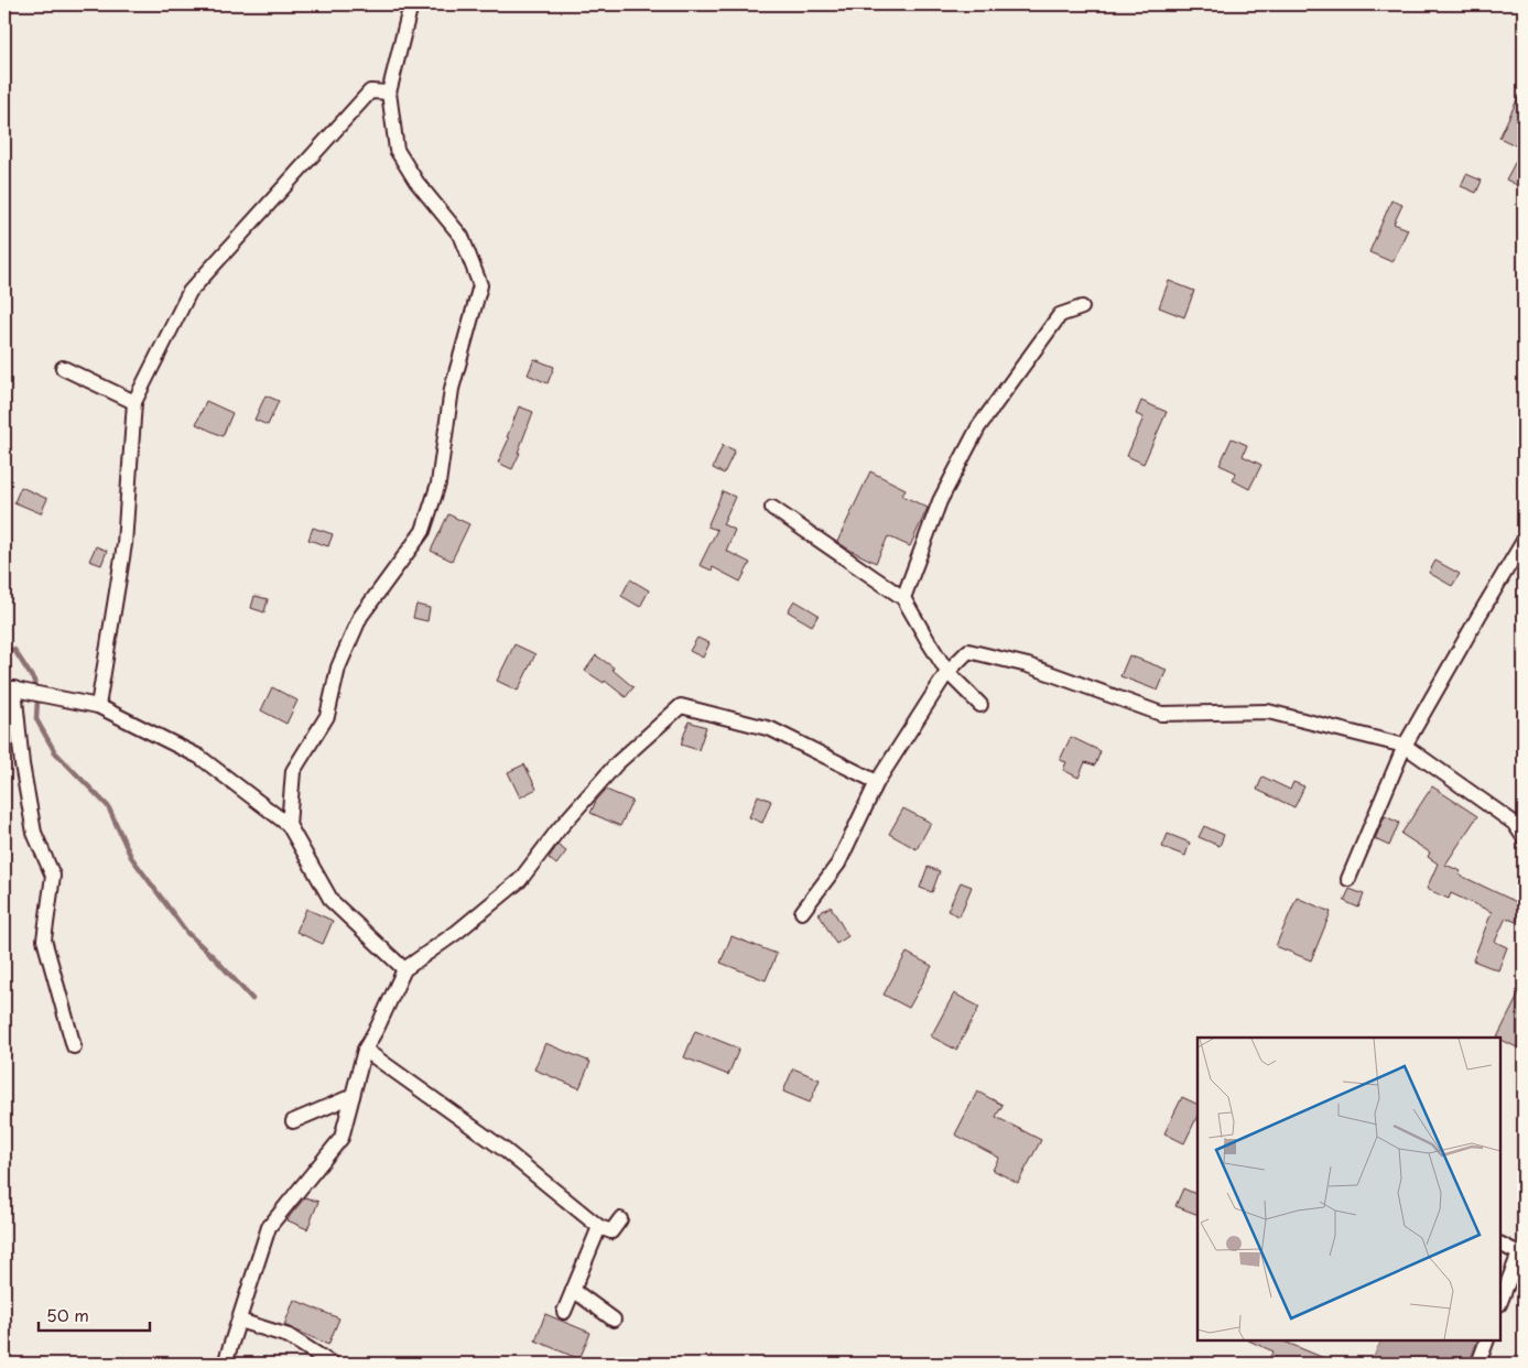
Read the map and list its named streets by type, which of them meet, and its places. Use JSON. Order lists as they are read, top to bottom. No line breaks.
{"scale_bar":"50 m"}
